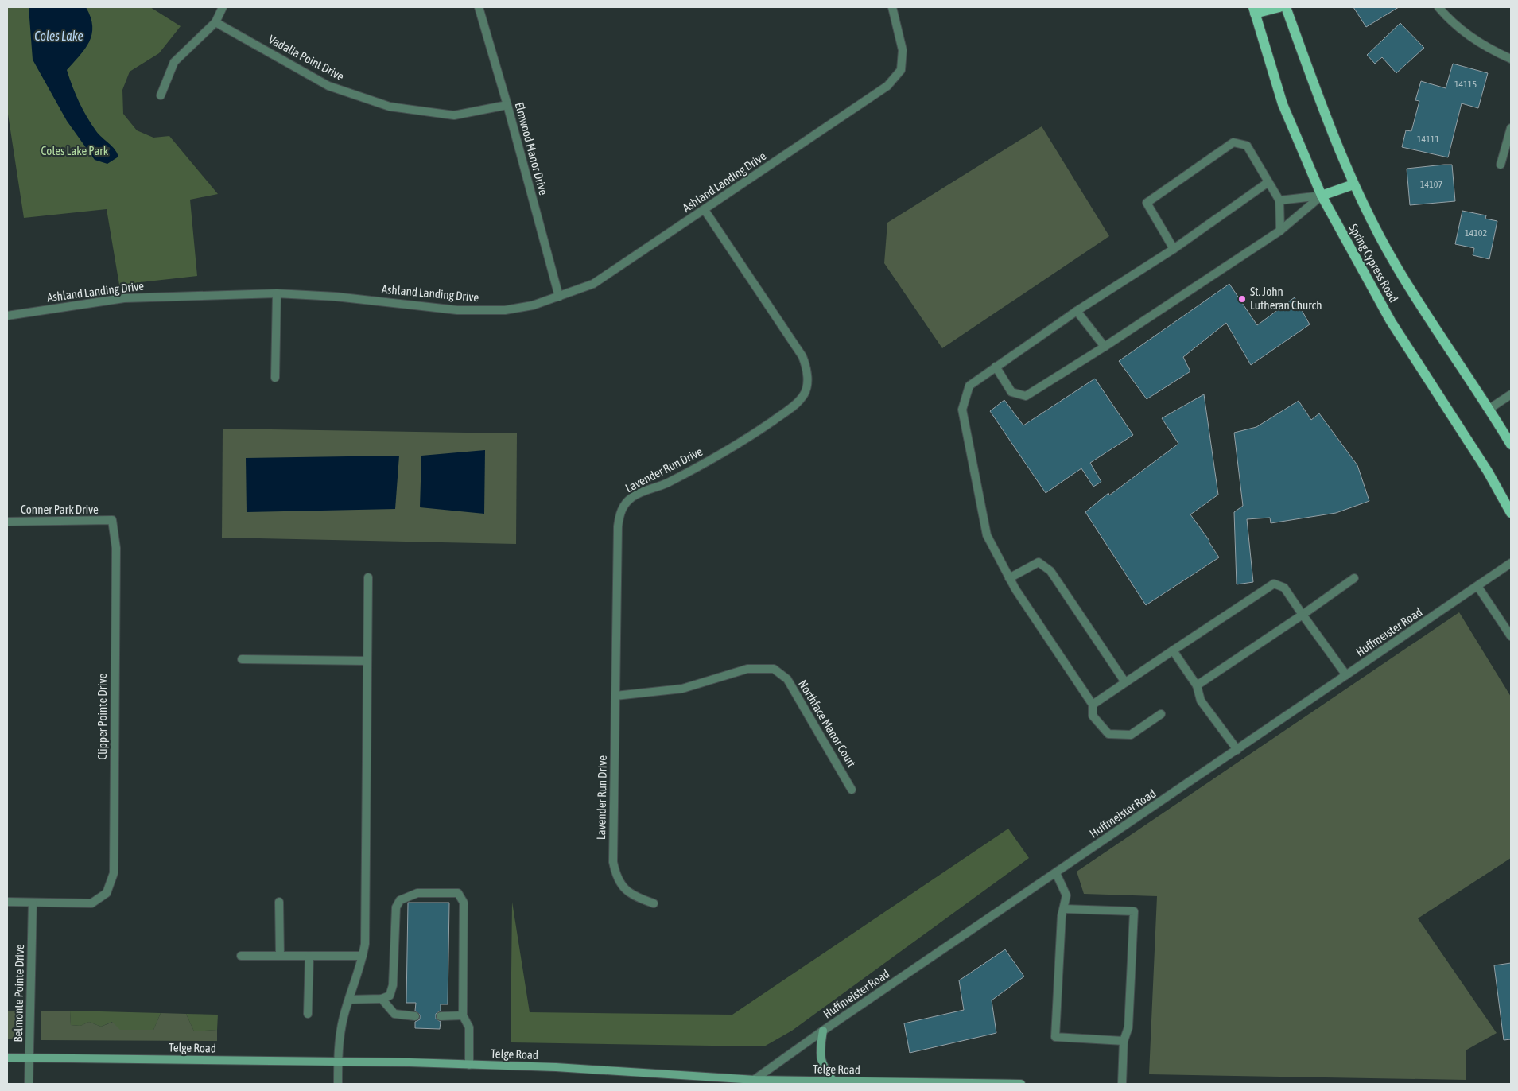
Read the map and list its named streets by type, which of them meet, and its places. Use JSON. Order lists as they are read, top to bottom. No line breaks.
{"streets":{"main road":["Spring Cypress Road","Telge Road"],"street":["Vadalia Point Drive","Elmwood Manor Drive","Ashland Landing Drive","Lavender Run Drive","Conner Park Drive","Huffmeister Road","Clipper Pointe Drive","Northface Manor Court","Belmonte Pointe Drive"]},"crossings":[["Vadalia Point Drive","Elmwood Manor Drive"],["Elmwood Manor Drive","Ashland Landing Drive"],["Ashland Landing Drive","Lavender Run Drive"],["Lavender Run Drive","Northface Manor Court"],["Conner Park Drive","Clipper Pointe Drive"],["Huffmeister Road","Telge Road"],["Clipper Pointe Drive","Belmonte Pointe Drive"],["Belmonte Pointe Drive","Telge Road"]],"water":["Coles Lake"],"parks":["Coles Lake Park"],"places":["St. John Lutheran Church"],"house_numbers":["14115","14111","14107","14102"]}
